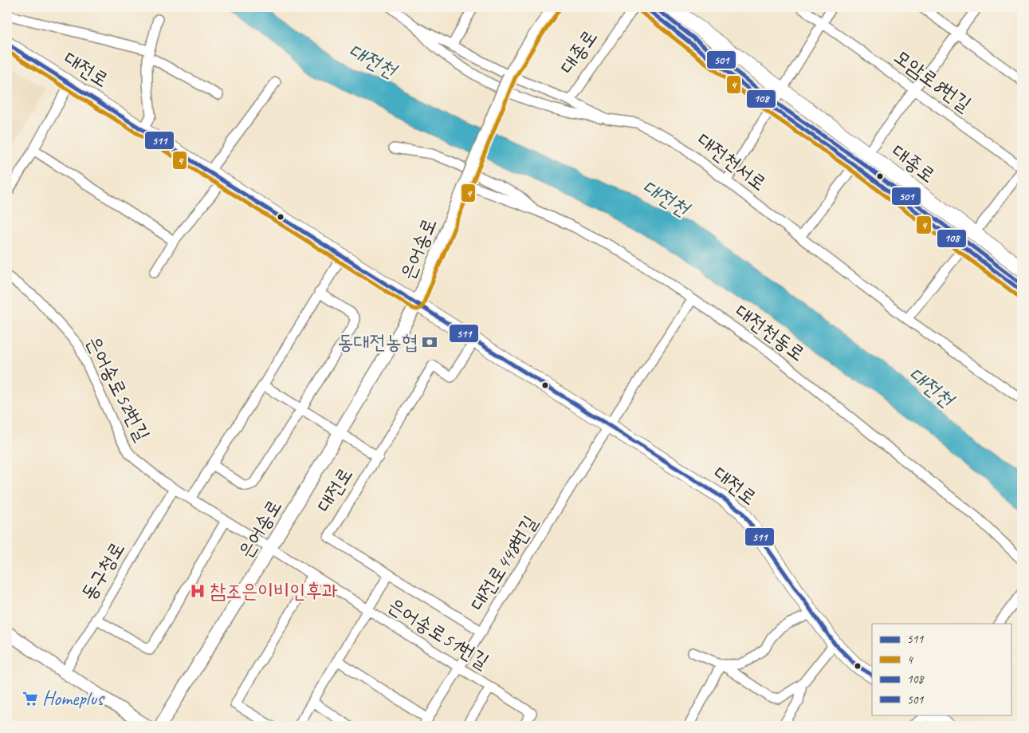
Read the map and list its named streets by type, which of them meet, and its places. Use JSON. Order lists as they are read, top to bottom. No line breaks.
{"streets":{"main road":["대종로","대전로","은어송로"],"street":["모암로8번길","대전천서로","대전천동로","은어송로52번길","대전로448번길","동구청로","은어송로51번길"]},"crossings":[["대종로","대전천서로"],["대전로","은어송로"],["대전로","대전로448번길"],["대전로","은어송로51번길"],["대전천서로","은어송로"],["은어송로","대전천동로"],["은어송로","은어송로52번길"],["은어송로","은어송로51번길"],["은어송로52번길","동구청로"],["은어송로52번길","은어송로51번길"],["대전로448번길","은어송로51번길"]],"water":["대전천"],"places":{"bank":["동대전농협"],"hospital":["참조은이비인후과"],"supermarket":["Homeplus"]},"lines":["transit line 108","transit line 501","transit line 4","transit line 511"],"legend":["511","4","108","501"]}
